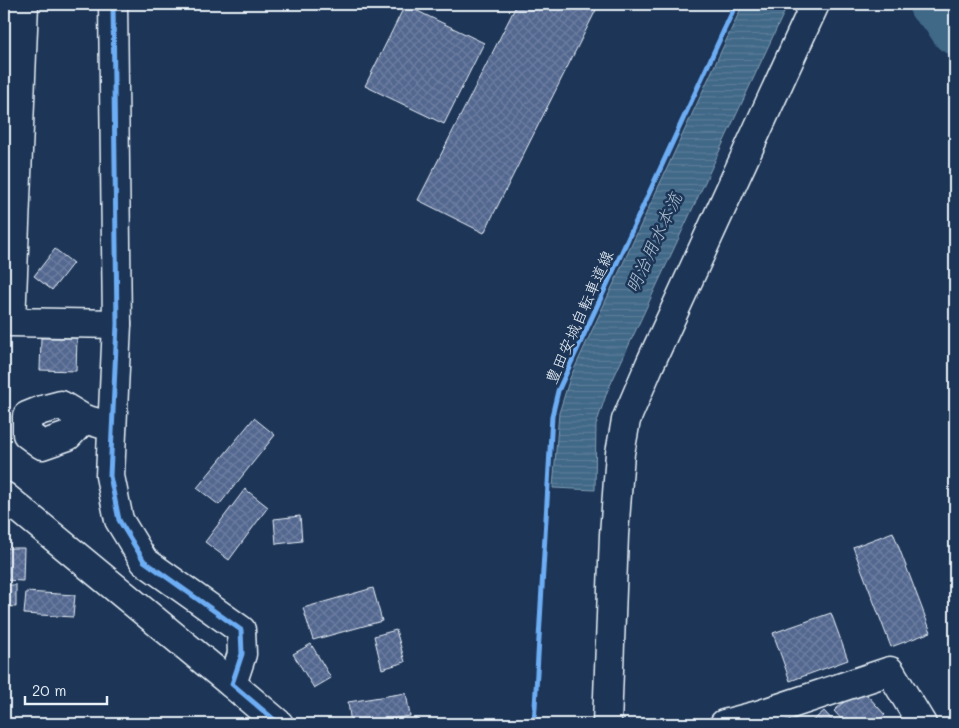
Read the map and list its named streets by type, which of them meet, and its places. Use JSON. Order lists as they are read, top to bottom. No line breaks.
{"streets":{"cycle path":["豊田安城自転車道線"]},"water":["明治用水本流"],"scale_bar":"20 m"}
